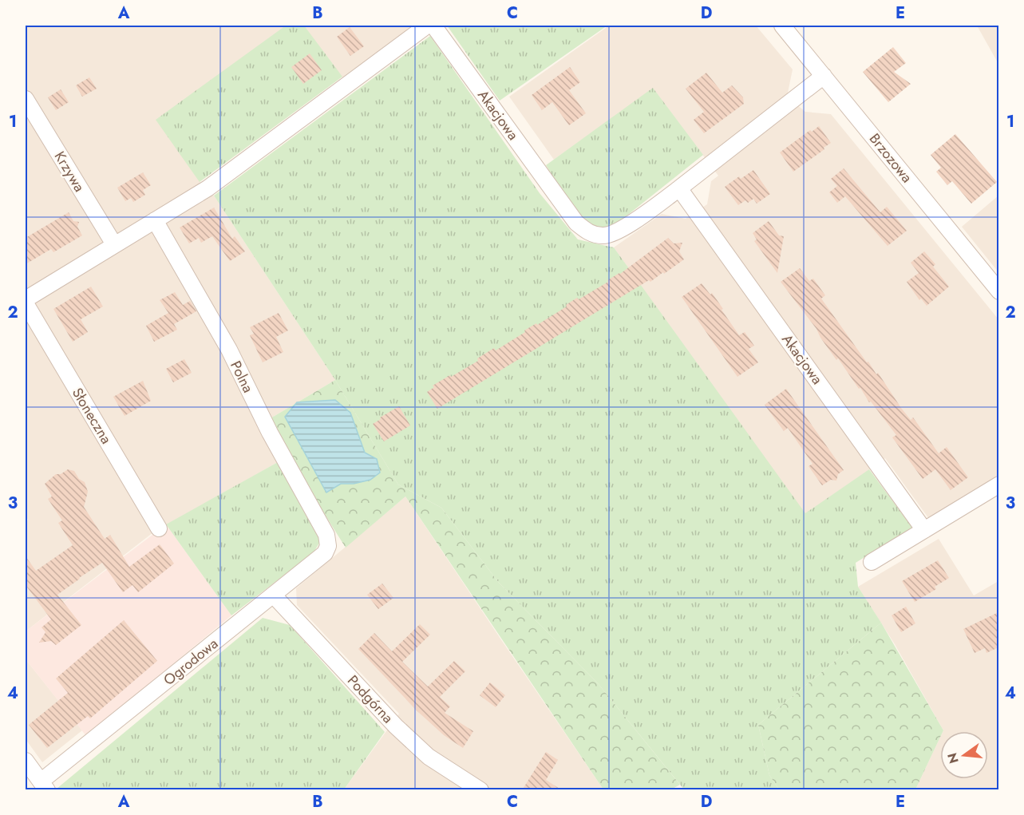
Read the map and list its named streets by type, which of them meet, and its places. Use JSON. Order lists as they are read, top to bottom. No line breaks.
{"streets":{"street":["Akacjowa","Brzozowa","Krzywa","Polna","Słoneczna","Ogrodowa","Podgórna"]},"crossings":[["Akacjowa","Brzozowa"],["Polna","Ogrodowa"],["Ogrodowa","Podgórna"]],"north":"left","grid":{"columns":["A","B","C","D","E"],"rows":["1","2","3","4"]}}
